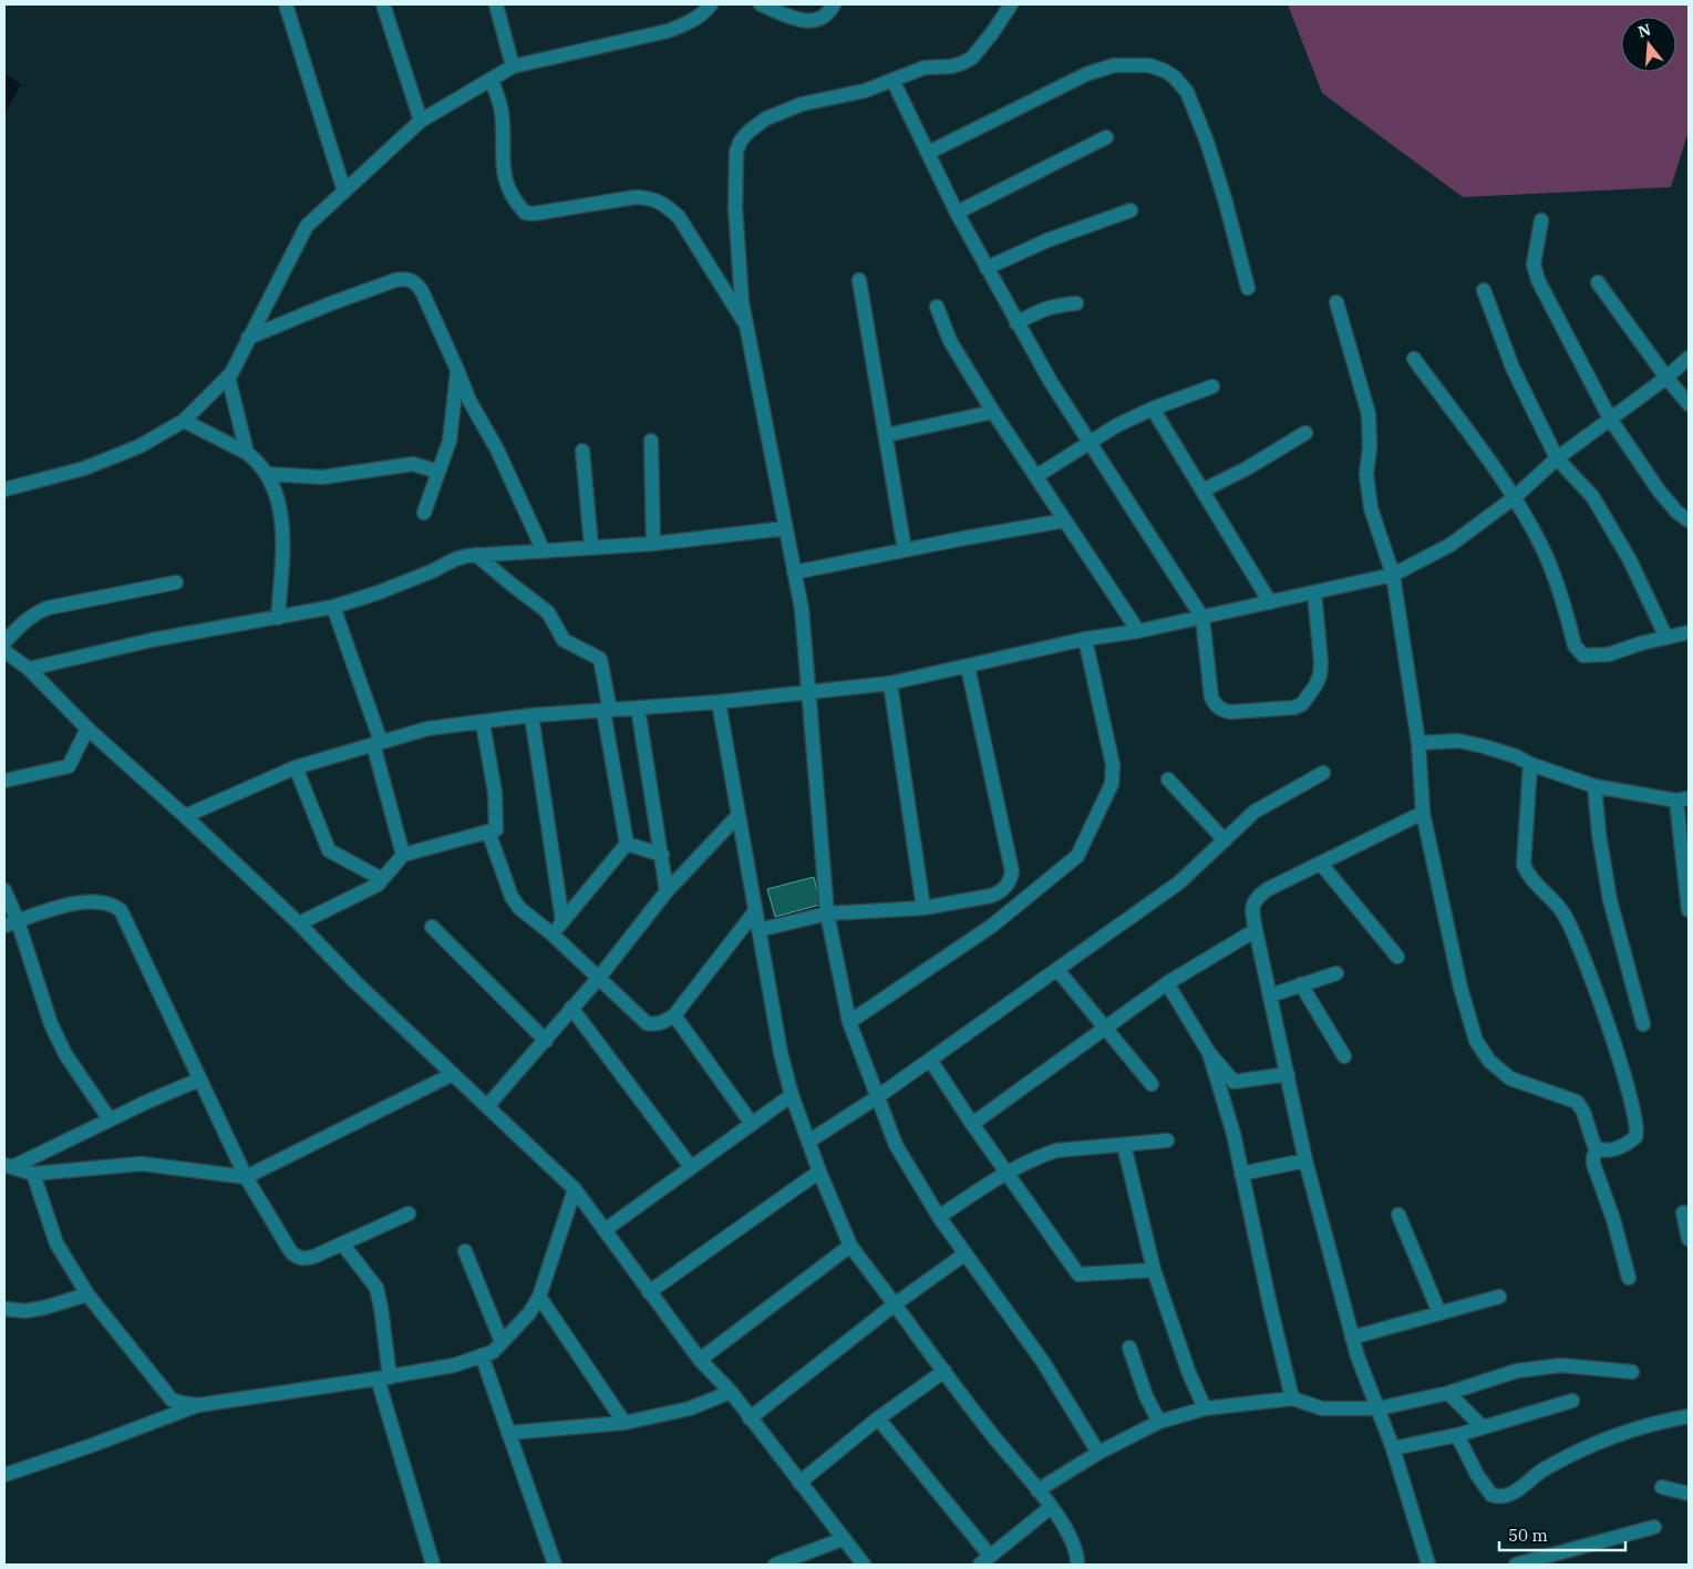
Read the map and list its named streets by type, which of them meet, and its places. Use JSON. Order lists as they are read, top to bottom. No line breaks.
{"scale_bar":"50 m","north":"top"}
